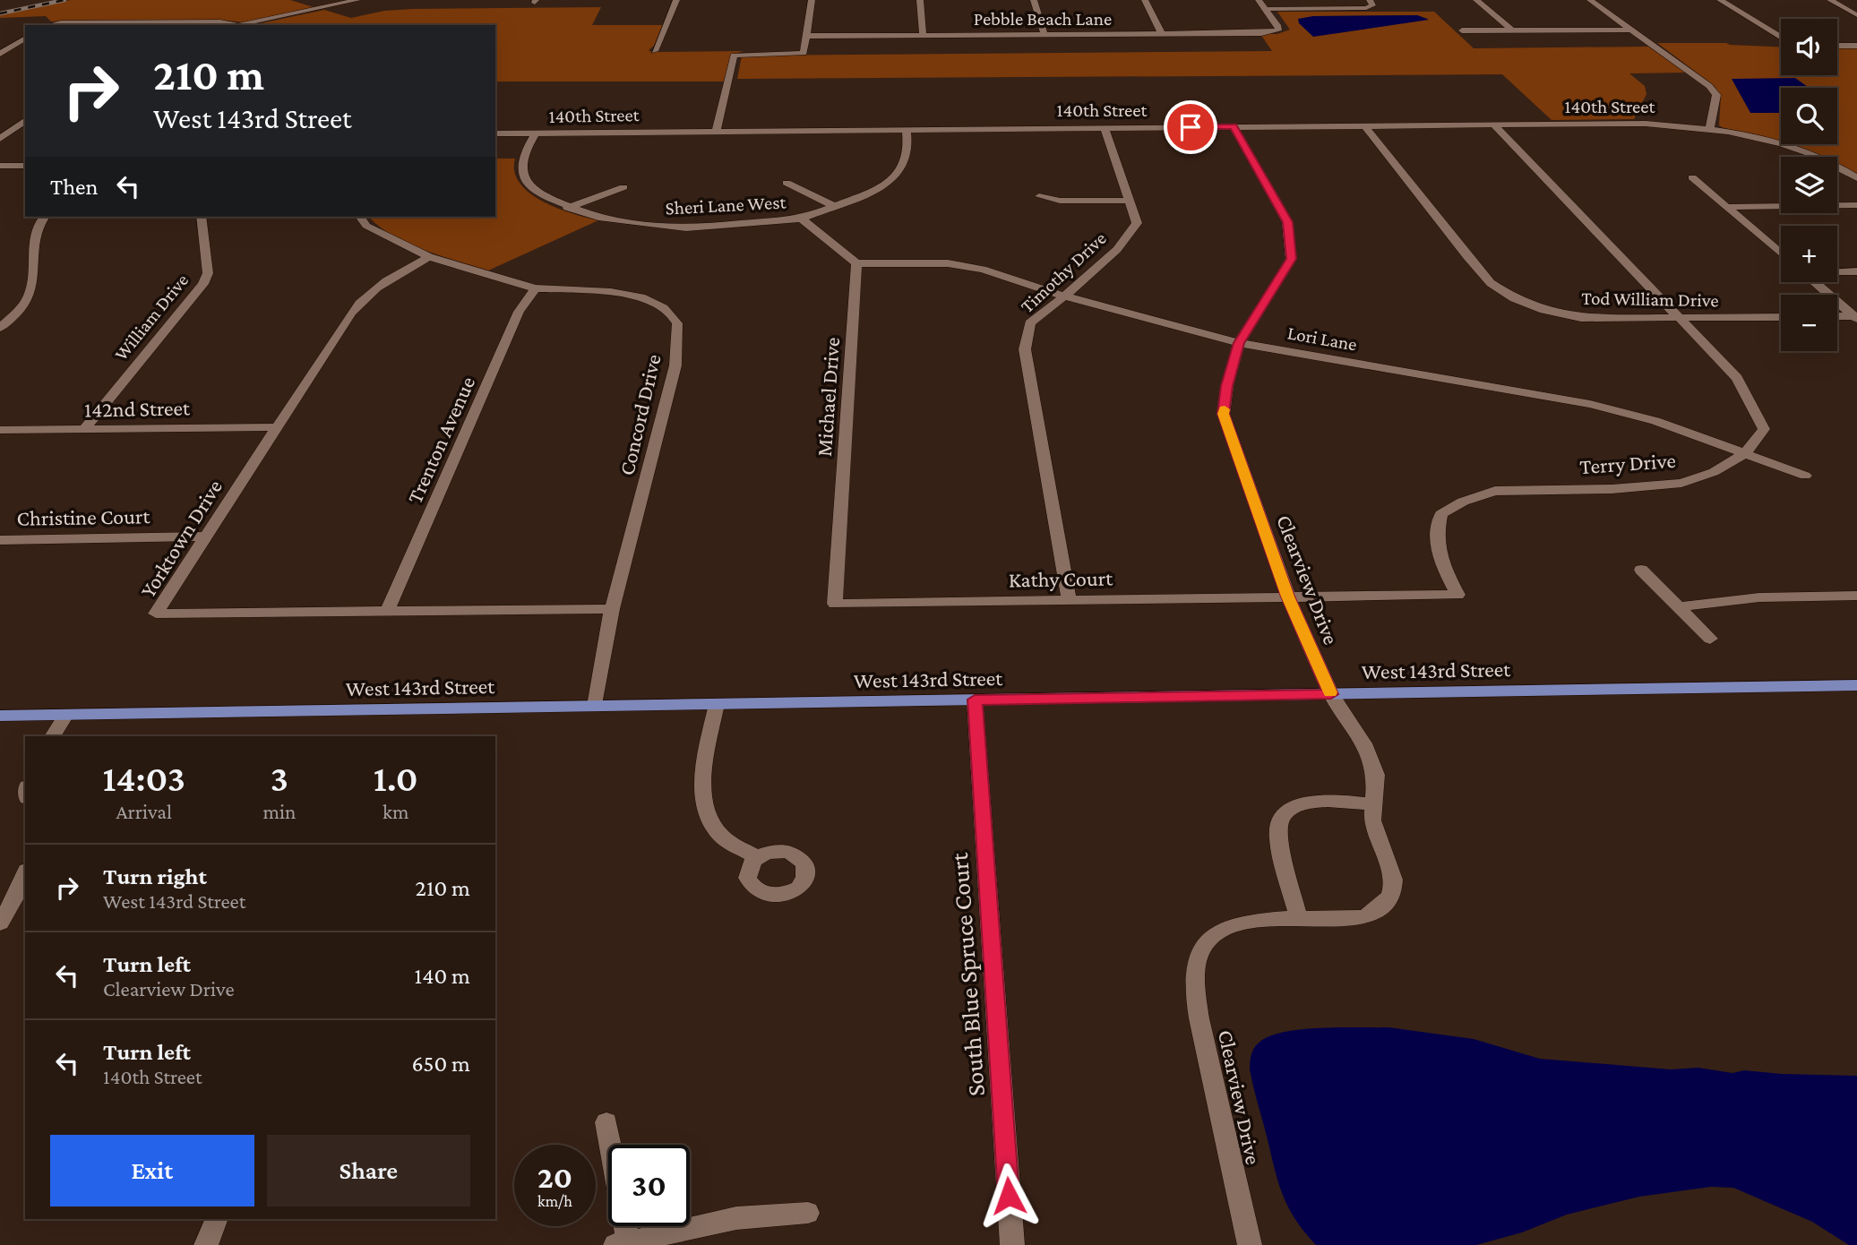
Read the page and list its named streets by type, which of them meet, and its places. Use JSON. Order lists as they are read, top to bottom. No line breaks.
{"streets":{"main road":["West 143rd Street"],"street":["Pebble Beach Lane","140th Street","Sheri Lane West","Timothy Drive","Tod William Drive","William Drive","Lori Lane","Michael Drive","142nd Street","Concord Drive","Trenton Avenue","Terry Drive","Christine Court","Yorktown Drive","Kathy Court","Clearview Drive","South Blue Spruce Court"]},"crossings":[["140th Street","Sheri Lane West"],["140th Street","Timothy Drive"],["140th Street","Tod William Drive"],["140th Street","Terry Drive"],["140th Street","Clearview Drive"],["Timothy Drive","Lori Lane"],["Timothy Drive","Kathy Court"],["Tod William Drive","Terry Drive"],["William Drive","142nd Street"],["Lori Lane","Michael Drive"],["Lori Lane","Terry Drive"],["Lori Lane","Clearview Drive"],["Michael Drive","Kathy Court"],["142nd Street","Yorktown Drive"],["Concord Drive","Trenton Avenue"],["Concord Drive","Yorktown Drive"],["Concord Drive","West 143rd Street"],["Trenton Avenue","Yorktown Drive"],["Terry Drive","Kathy Court"],["Terry Drive","Clearview Drive"],["Christine Court","Yorktown Drive"],["Kathy Court","Clearview Drive"],["Clearview Drive","West 143rd Street"],["West 143rd Street","South Blue Spruce Court"]],"page":{"map_buttons":["+","−"],"turn":["210 m","West 143rd Street"],"then":"Then","eta":["14:03","Arrival","3","min","1.0","km"],"list":[{"name":"Turn right","note":"West 143rd Street","value":"210 m"},{"name":"Turn left","note":"Clearview Drive","value":"140 m"},{"name":"Turn left","note":"140th Street","value":"650 m"}],"buttons":["Exit","Share"],"speed":"20 km/h","limit":"30"}}
